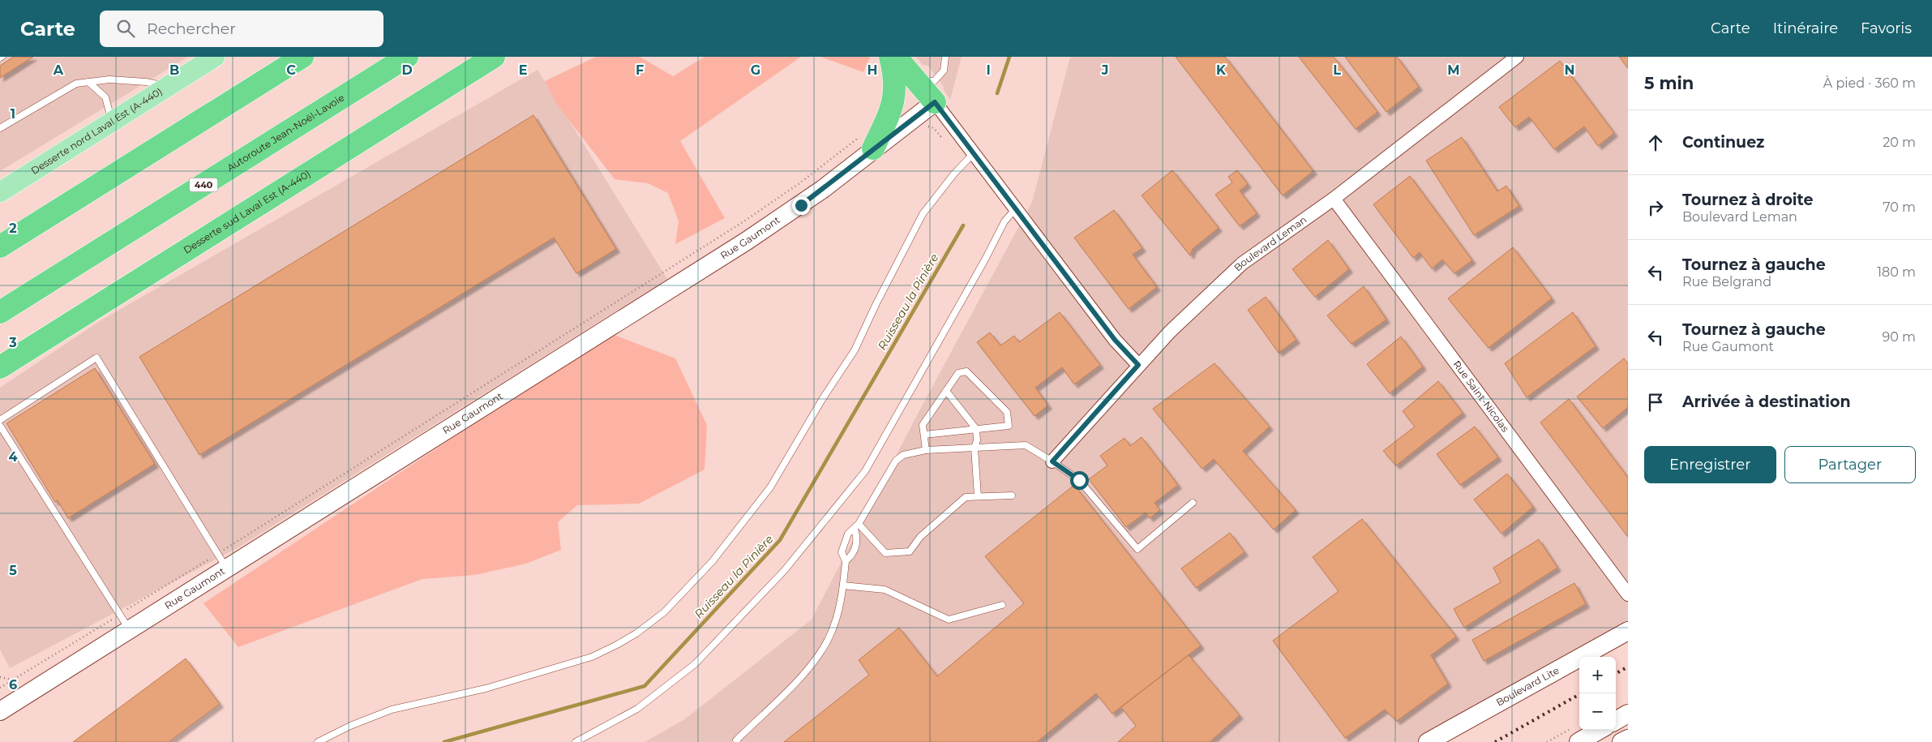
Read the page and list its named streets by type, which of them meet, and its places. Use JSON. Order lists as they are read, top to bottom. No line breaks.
{"streets":{"highway":["Autoroute Jean-Noël-Lavoie","440","Desserte sud Laval Est (A-440)"],"main road":["Desserte nord Laval Est (A-440)"],"street":["Rue Gaumont","Boulevard Leman","Rue Saint-Nicolas","Boulevard Lite"]},"crossings":[["Boulevard Leman","Rue Saint-Nicolas"]],"water":["Ruisseau la Pinière"],"page":{"header":"Carte","search":"Rechercher","nav":["Carte","Itinéraire","Favoris"],"heading":["5 min","À pied · 360 m"],"list":[["Continuez","20 m"],["Tournez à droite","Boulevard Leman","70 m"],["Tournez à gauche","Rue Belgrand","180 m"],["Tournez à gauche","Rue Gaumont","90 m"],"Arrivée à destination"],"buttons":["Enregistrer","Partager"],"map_buttons":["+","−"]},"grid":{"columns":["A","B","C","D","E","F","G","H","I","J","K","L","M","N"],"rows":["1","2","3","4","5","6"]}}
